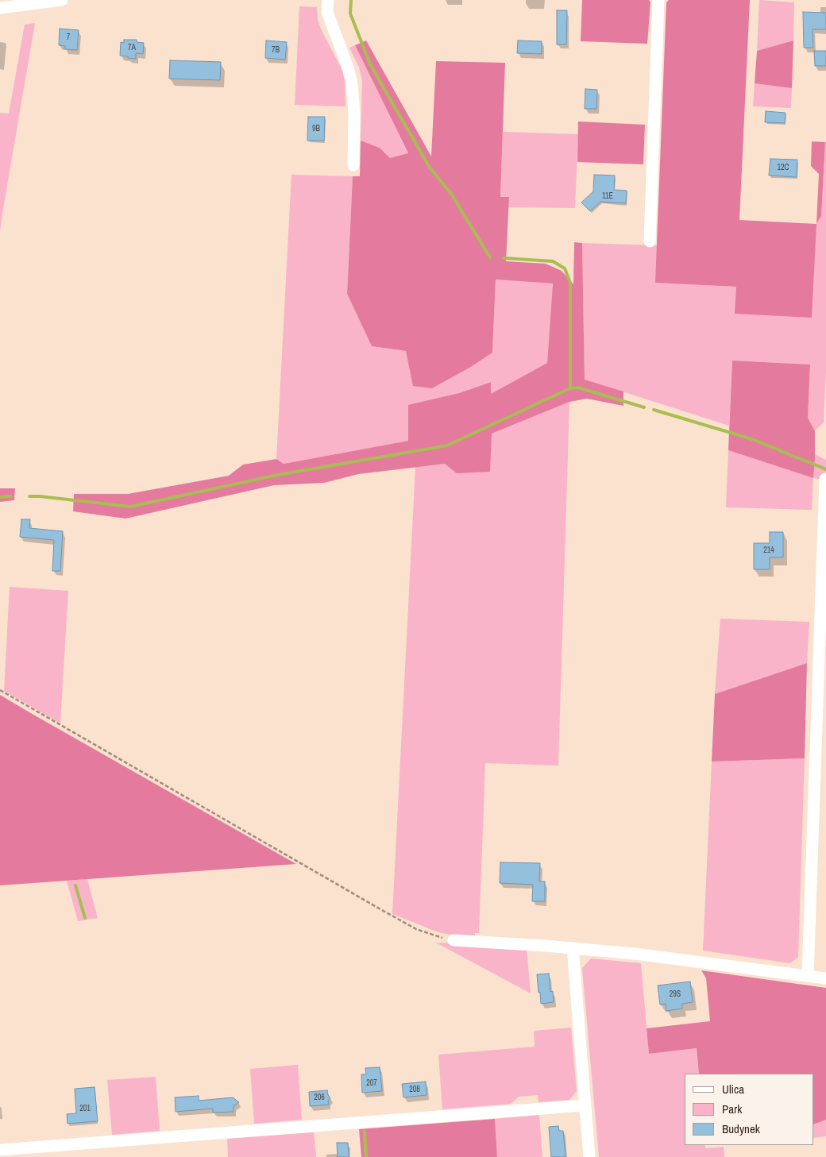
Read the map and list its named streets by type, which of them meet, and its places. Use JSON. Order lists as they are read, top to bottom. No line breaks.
{"house_numbers":["7","7A","7B","9B","12C","11E","214","29S","207","208","206","201"],"legend":["Ulica","Park","Budynek"]}
